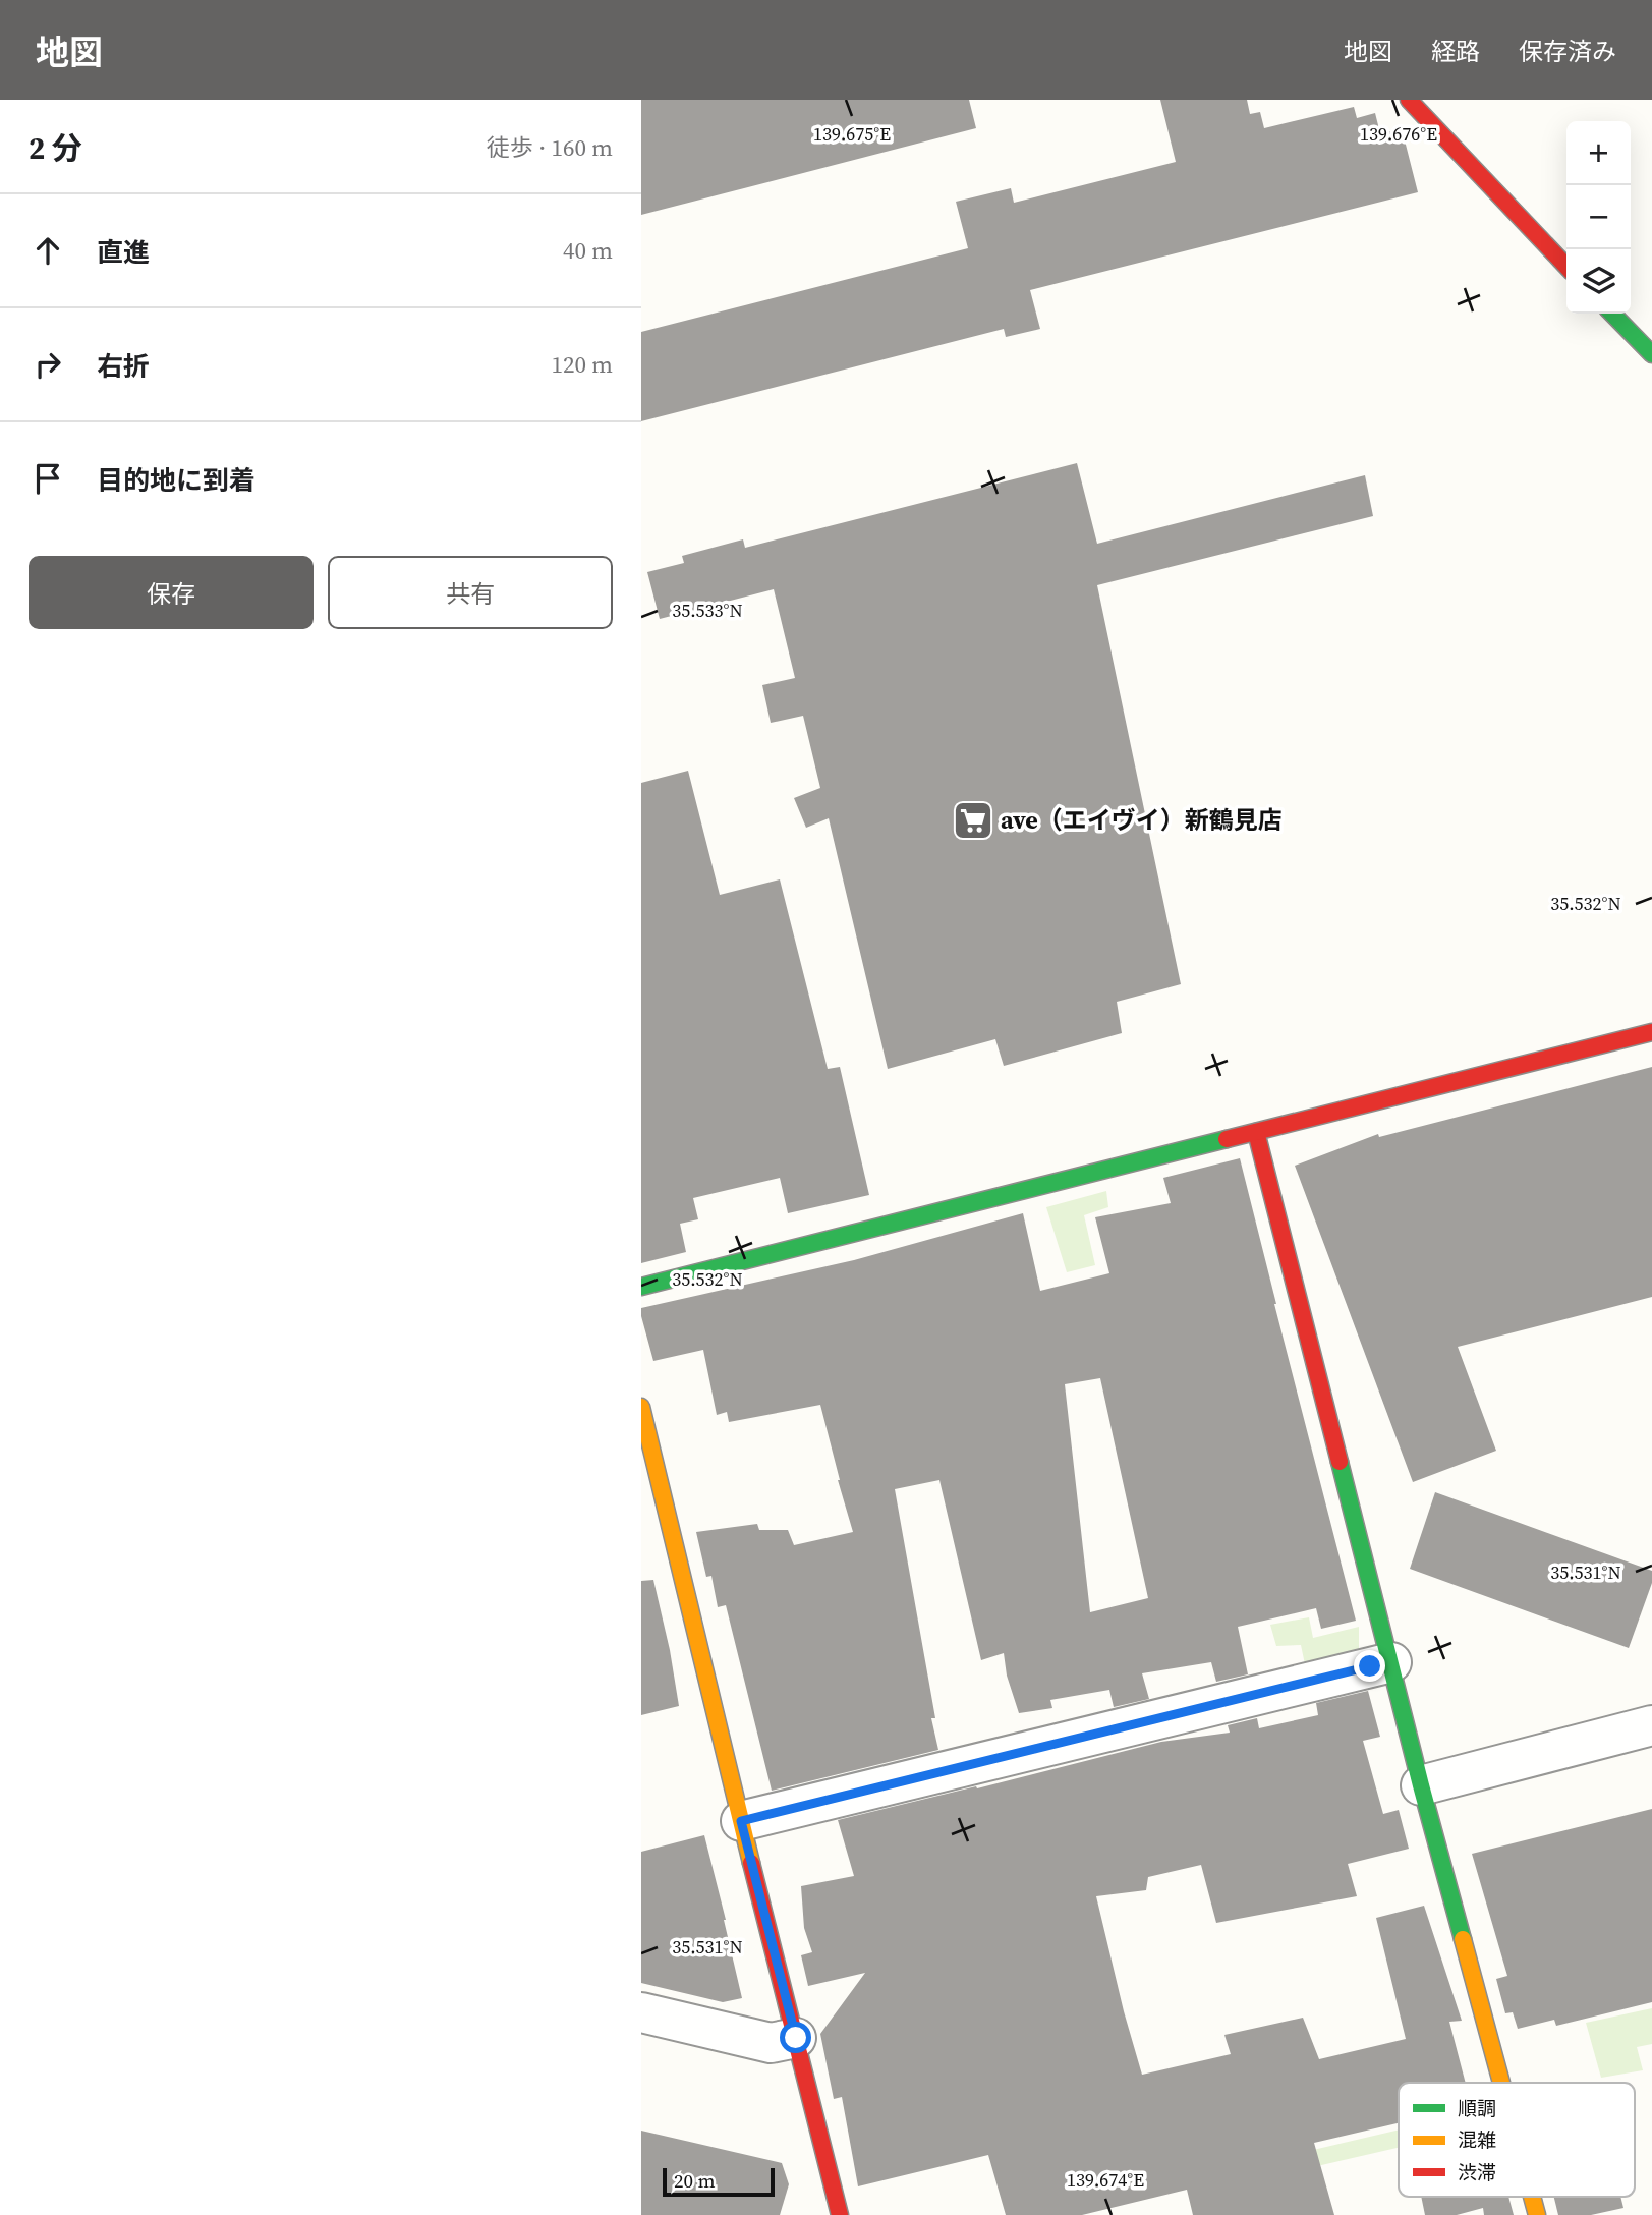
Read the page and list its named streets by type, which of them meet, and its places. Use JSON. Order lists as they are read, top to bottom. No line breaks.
{"places":{"supermarket":["ave（エイヴイ）新鶴見店"]},"legend":["順調","混雑","渋滞"],"scale_bar":"20 m","page":{"header":"地図","nav":["地図","経路","保存済み"],"heading":["2 分","徒歩 · 160 m"],"map_buttons":["+","−"],"list":[["直進","40 m"],["右折","120 m"],"目的地に到着"],"buttons":["保存","共有"],"scale":"20 m"},"coordinates":["139.675°E","139.676°E","35.533°N","35.532°N","35.531°N","139.674°E"]}
